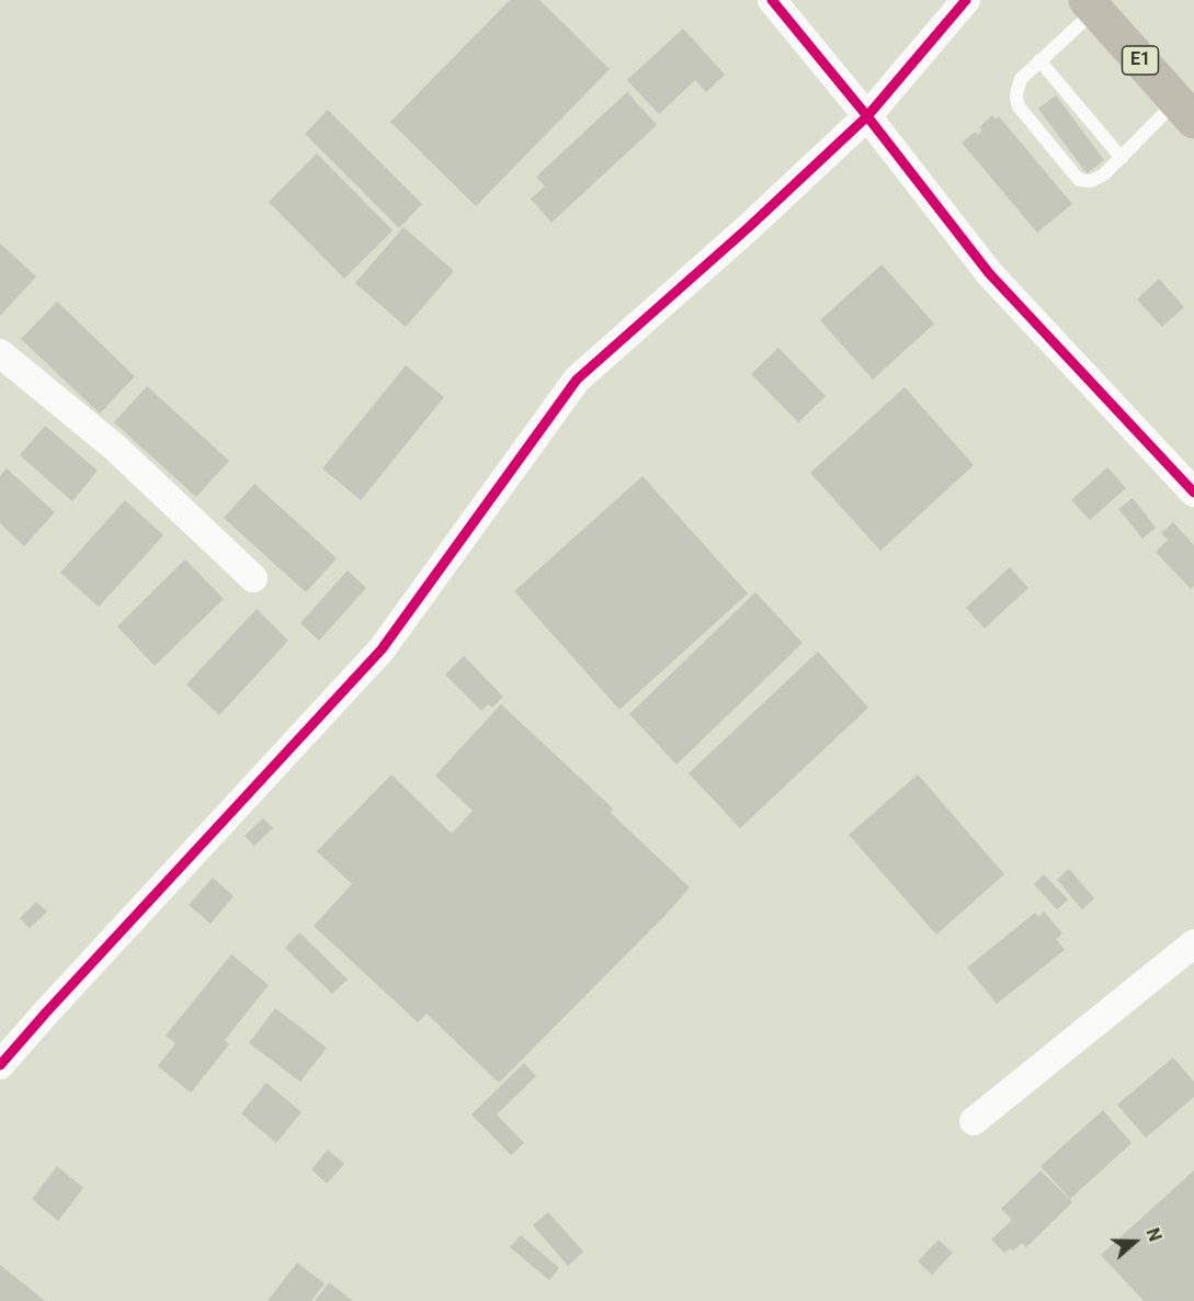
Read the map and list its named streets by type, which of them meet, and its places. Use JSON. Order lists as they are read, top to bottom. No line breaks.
{"streets":{"highway":["E1"]},"north":"right"}
